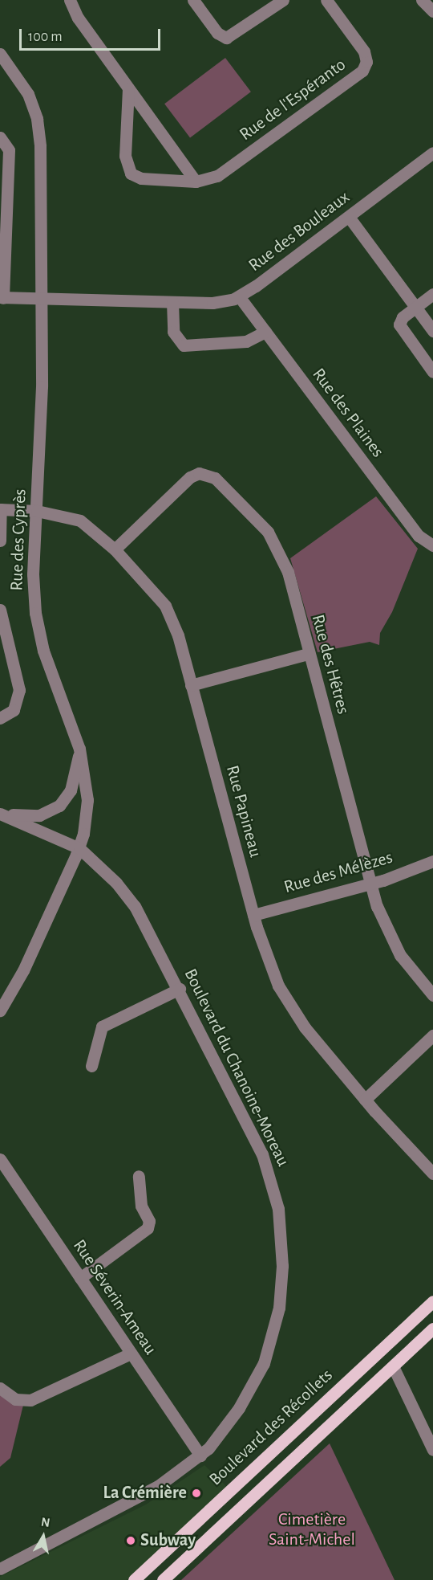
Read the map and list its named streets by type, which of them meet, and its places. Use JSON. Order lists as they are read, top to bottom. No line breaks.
{"streets":{"main road":["Boulevard des Récollets"],"street":["Rue de l'Espéranto","Rue des Bouleaux","Rue des Plaines","Rue des Cyprès","Rue des Hêtres","Rue Papineau","Rue des Mélèzes","Boulevard du Chanoine-Moreau","Rue Séverin-Ameau"]},"crossings":[["Rue des Bouleaux","Rue des Plaines"],["Rue des Bouleaux","Rue des Cyprès"],["Rue des Cyprès","Rue Papineau"],["Rue des Cyprès","Boulevard du Chanoine-Moreau"],["Rue des Hêtres","Rue Papineau"],["Rue des Hêtres","Rue des Mélèzes"],["Rue Papineau","Rue des Mélèzes"],["Boulevard du Chanoine-Moreau","Rue Séverin-Ameau"]],"parks":["Cimetière Saint-Michel"],"places":["La Crémière","Subway"],"scale_bar":"100 m","north":"top"}
